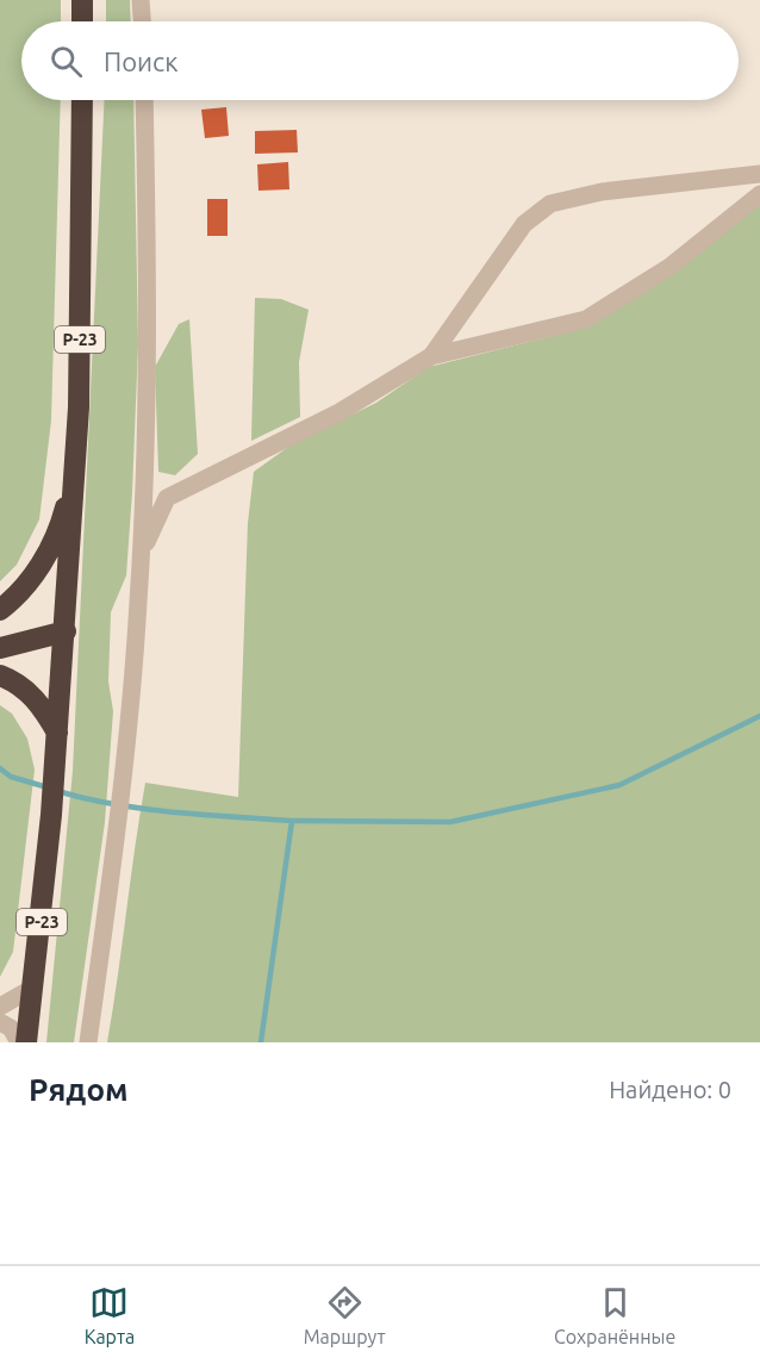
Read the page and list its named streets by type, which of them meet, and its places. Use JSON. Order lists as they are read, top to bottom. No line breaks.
{"streets":{"highway":["Р-23"]},"page":{"search":"Поиск","heading":["Рядом","Найдено: 0"],"nav":["Карта","Маршрут","Сохранённые"]}}
